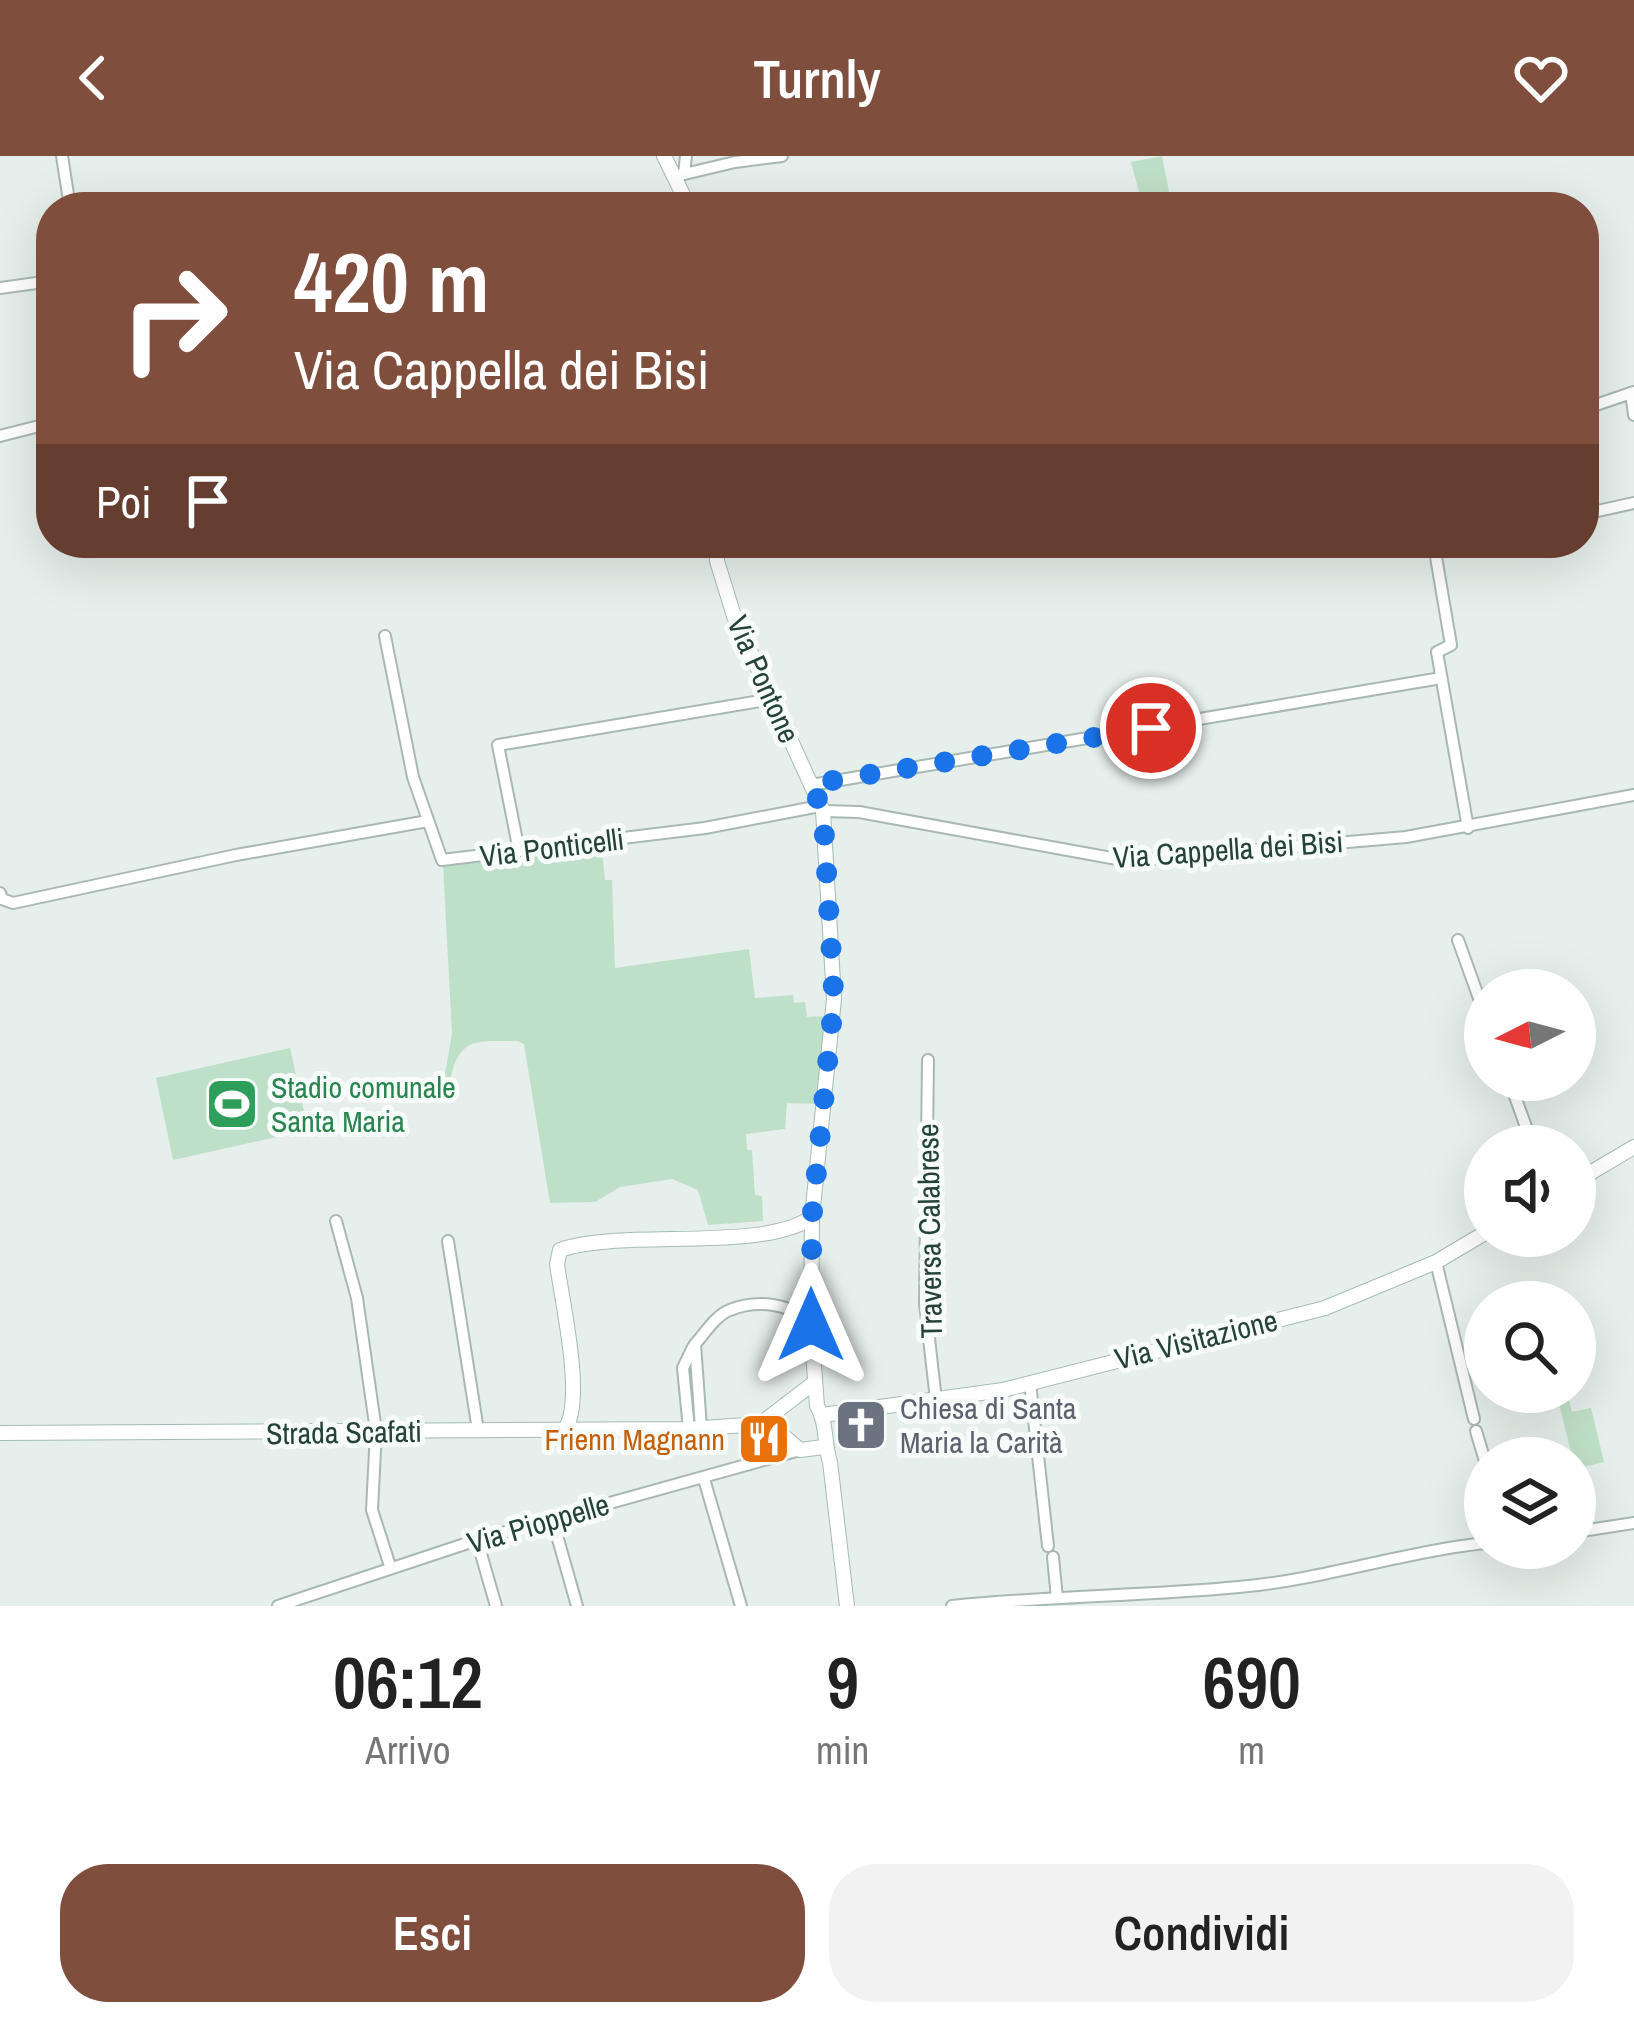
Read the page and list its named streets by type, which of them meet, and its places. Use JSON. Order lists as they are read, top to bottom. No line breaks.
{"streets":{"street":["Via Pontone","Via Ponticelli","Via Cappella dei Bisi","Traversa Calabrese","Via Visitazione","Strada Scafati","Via Pioppelle"]},"crossings":[["Via Pontone","Via Ponticelli"],["Via Pontone","Via Cappella dei Bisi"],["Via Ponticelli","Via Cappella dei Bisi"],["Traversa Calabrese","Via Visitazione"]],"places":{"sports":["Stadio comunale Santa Maria"],"church":["Chiesa di Santa Maria la Carità"],"restaurant":["Frienn Magnann"]},"north":"left","page":{"header":"Turnly","turn":["420 m","Via Cappella dei Bisi"],"then":"Poi","eta":["06:12","Arrivo","9","min","690","m"],"buttons":["Esci","Condividi"]}}
